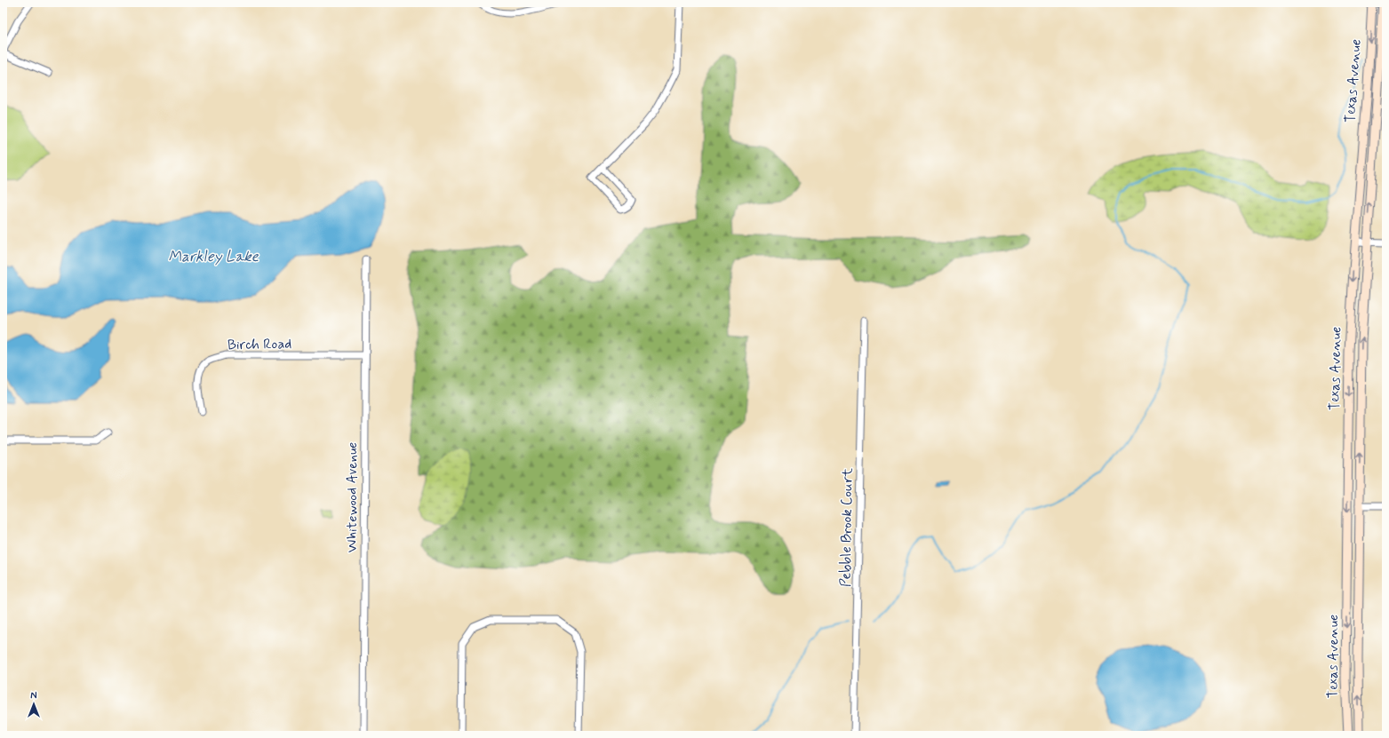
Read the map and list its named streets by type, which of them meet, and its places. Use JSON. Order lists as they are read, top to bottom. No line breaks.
{"streets":{"main road":["Texas Avenue"],"street":["Birch Road","Whitewood Avenue","Pebble Brook Court"]},"crossings":[["Birch Road","Whitewood Avenue"]],"water":["Markley Lake"],"north":"top"}
